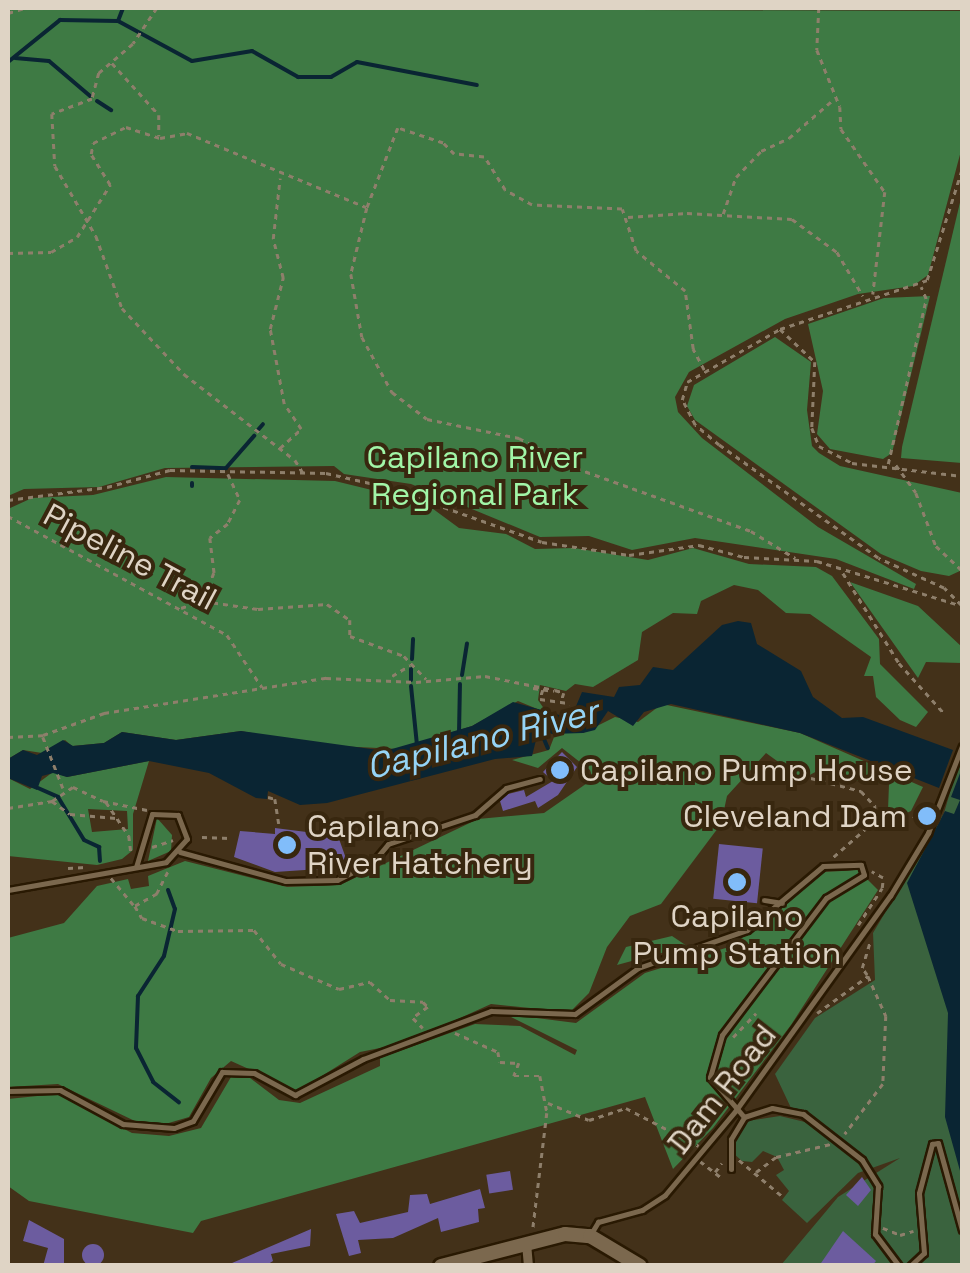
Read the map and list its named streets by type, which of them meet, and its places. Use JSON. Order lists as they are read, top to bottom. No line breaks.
{"streets":{"lane":["Dam Road"],"path":["Pipeline Trail"]},"water":["Capilano River"],"parks":["Capilano River Regional Park"],"places":["Capilano Pump House","Cleveland Dam","Capilano River Hatchery","Capilano Pump Station"]}
